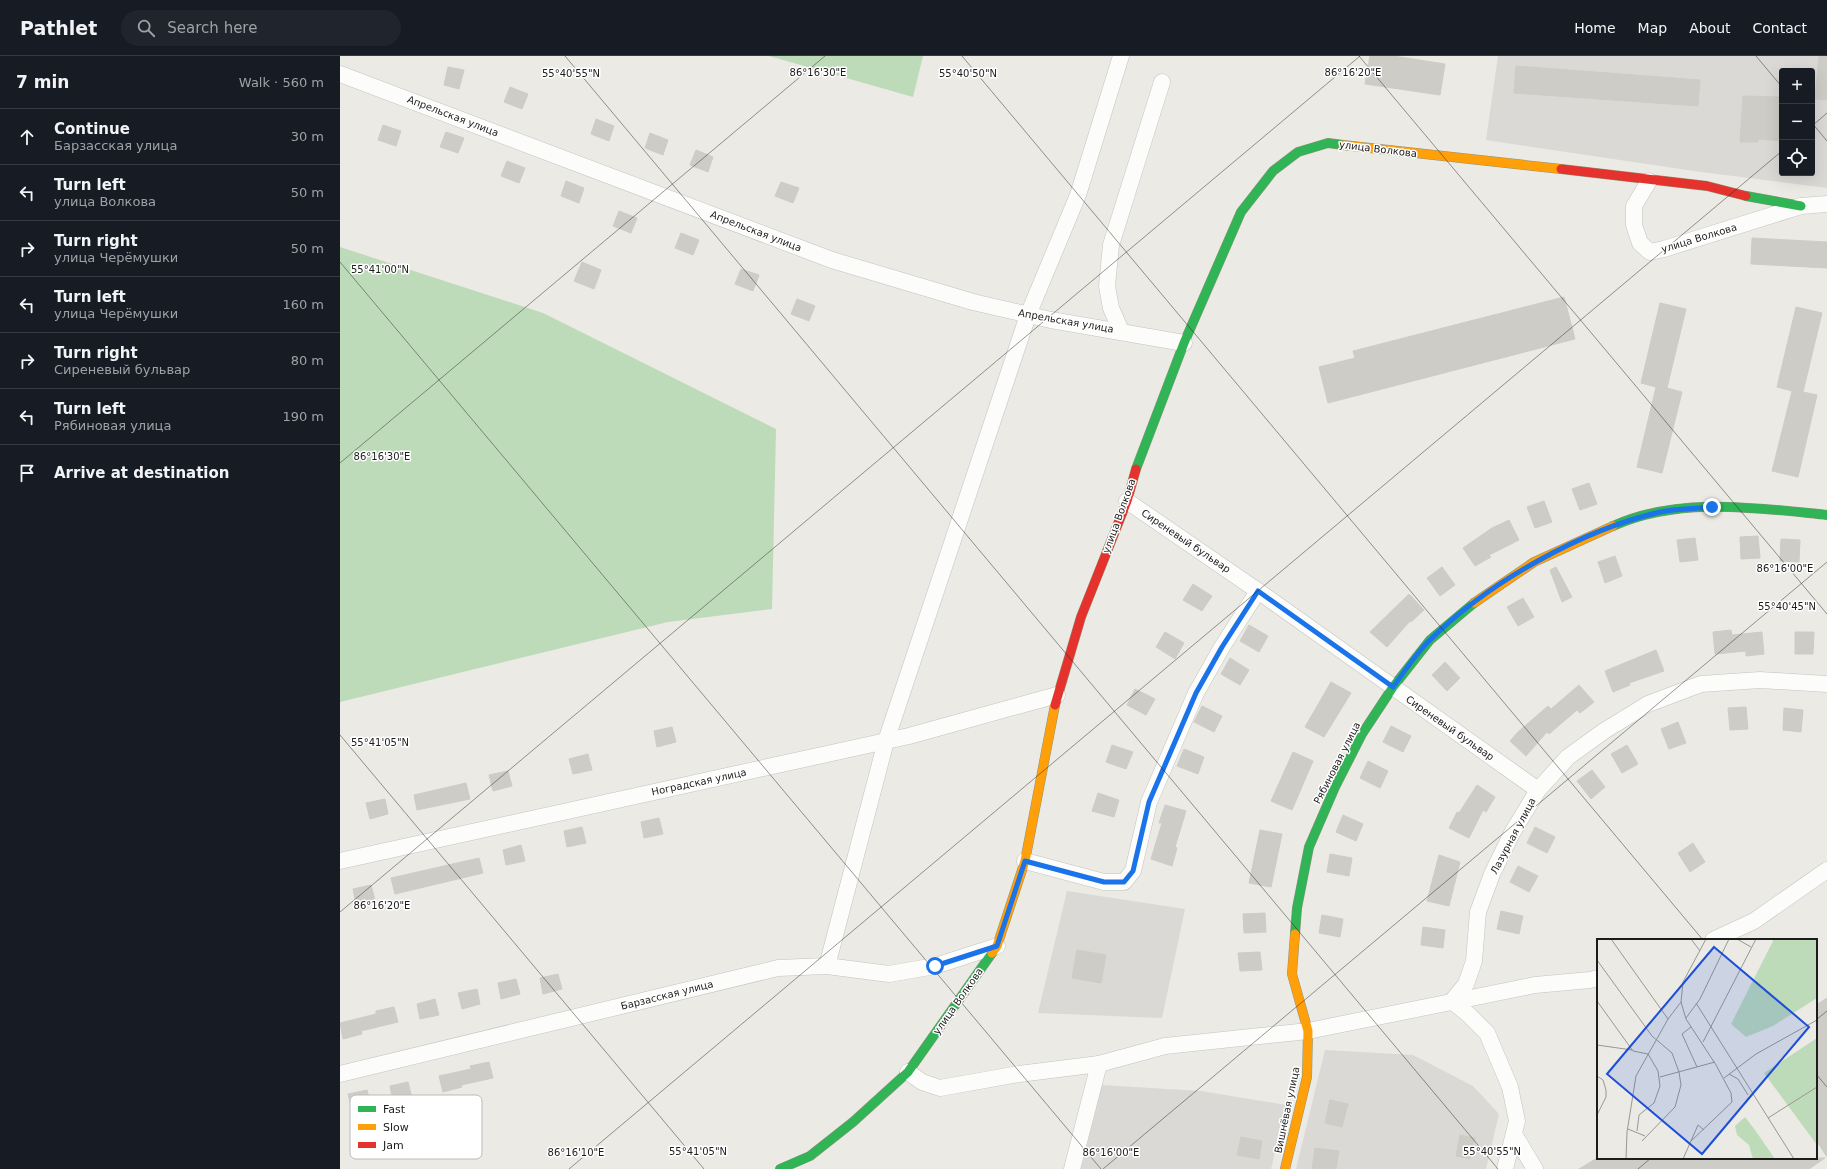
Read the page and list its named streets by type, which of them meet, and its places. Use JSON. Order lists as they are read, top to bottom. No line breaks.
{"streets":{"street":["Апрельская улица","улица Волкова","Сиреневый бульвар","Рябиновая улица","Ноградская улица","Лазурная улица","Барзасская улица","Вишнёвая улица"]},"crossings":[["Апрельская улица","улица Волкова"],["улица Волкова","Сиреневый бульвар"],["улица Волкова","Ноградская улица"],["улица Волкова","Барзасская улица"],["Сиреневый бульвар","Рябиновая улица"],["Сиреневый бульвар","Лазурная улица"],["Рябиновая улица","Вишнёвая улица"]],"legend":["Fast","Slow","Jam"],"page":{"header":"Pathlet","search":"Search here","nav":["Home","Map","About","Contact"],"heading":["7 min","Walk · 560 m"],"map_buttons":["+","−"],"list":[["Continue","Барзасская улица","30 m"],["Turn left","улица Волкова","50 m"],["Turn right","улица Черёмушки","50 m"],["Turn left","улица Черёмушки","160 m"],["Turn right","Сиреневый бульвар","80 m"],["Turn left","Рябиновая улица","190 m"],"Arrive at destination"]},"coordinates":["86°16'30\"E","86°16'20\"E","55°40'55\"N","55°40'50\"N","55°41'00\"N","86°16'00\"E","55°40'45\"N","55°41'05\"N","86°16'10\"E"]}
